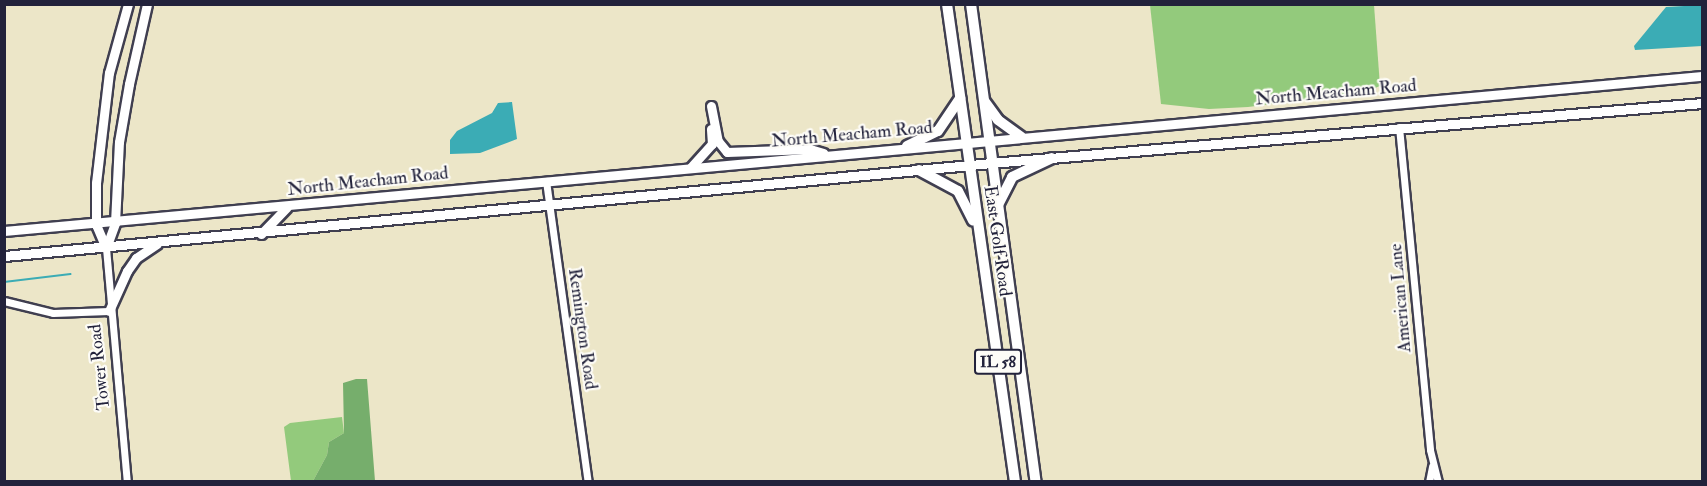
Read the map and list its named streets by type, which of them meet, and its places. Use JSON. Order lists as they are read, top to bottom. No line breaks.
{"streets":{"main road":["North Meacham Road","East Golf Road","IL 58"],"street":["American Lane","Remington Road","Tower Road"]},"crossings":[["North Meacham Road","East Golf Road"],["North Meacham Road","Remington Road"]]}
